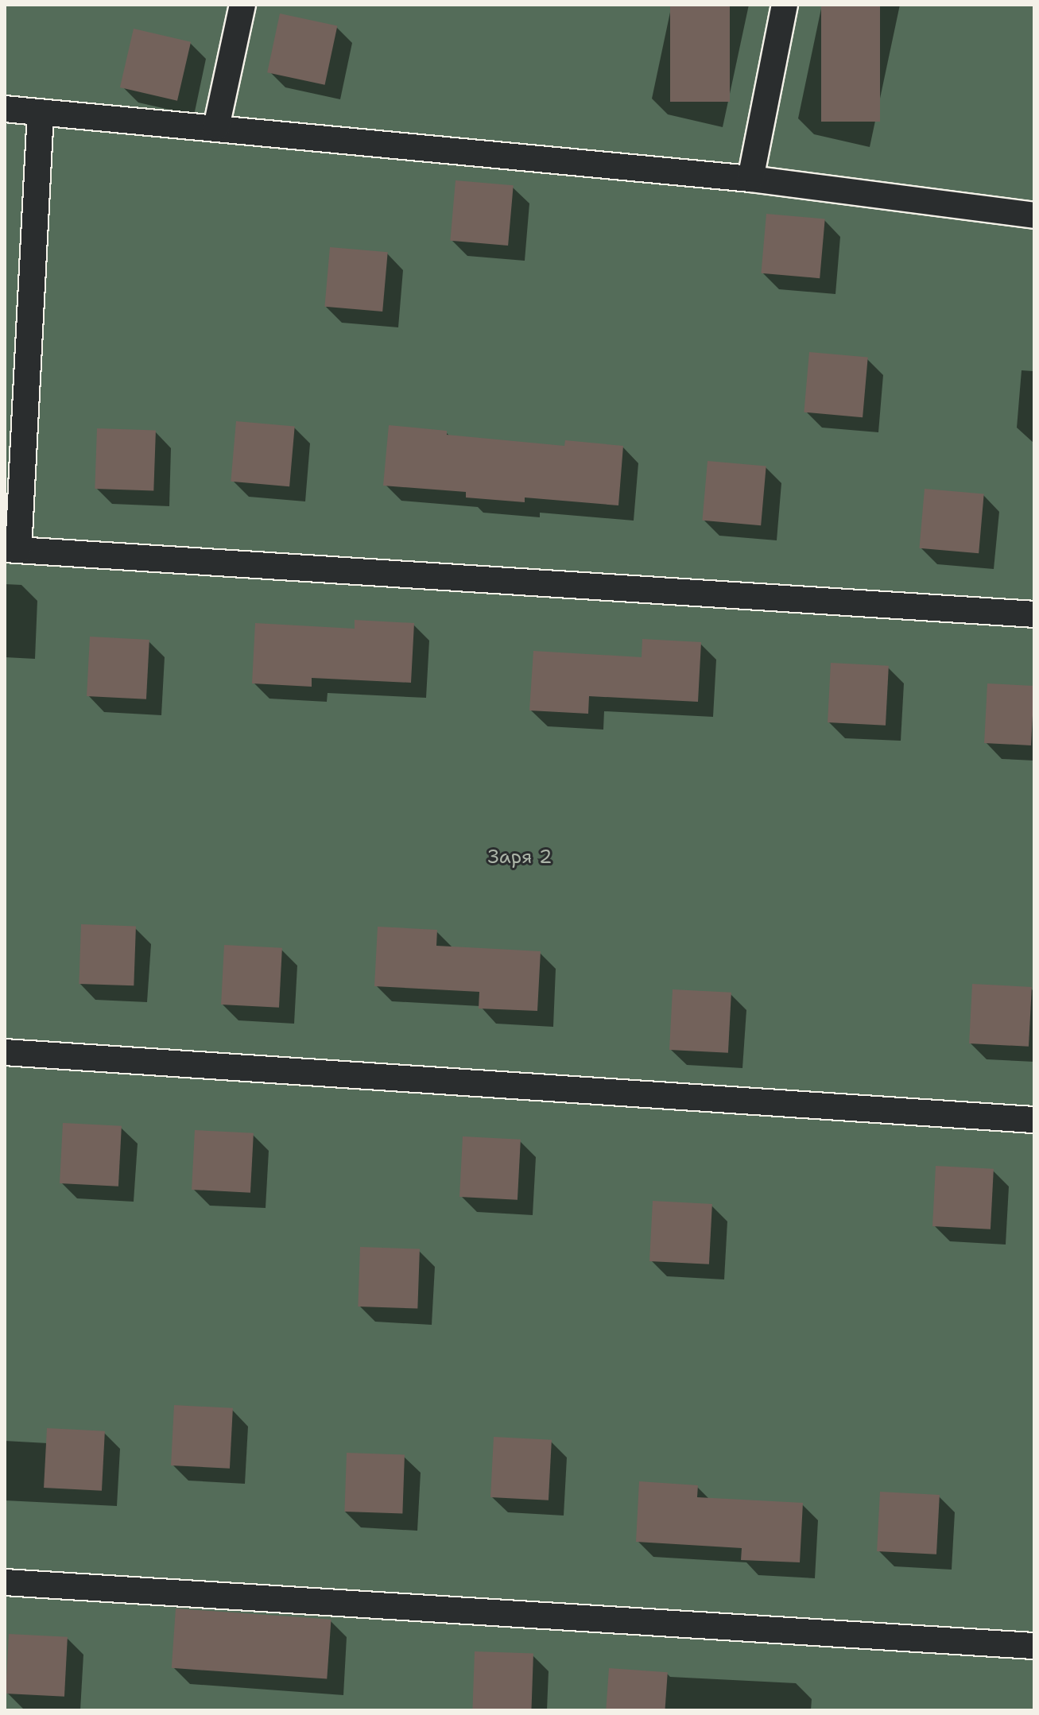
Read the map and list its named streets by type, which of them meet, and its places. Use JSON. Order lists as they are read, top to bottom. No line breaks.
{"parks":["Заря 2"]}
